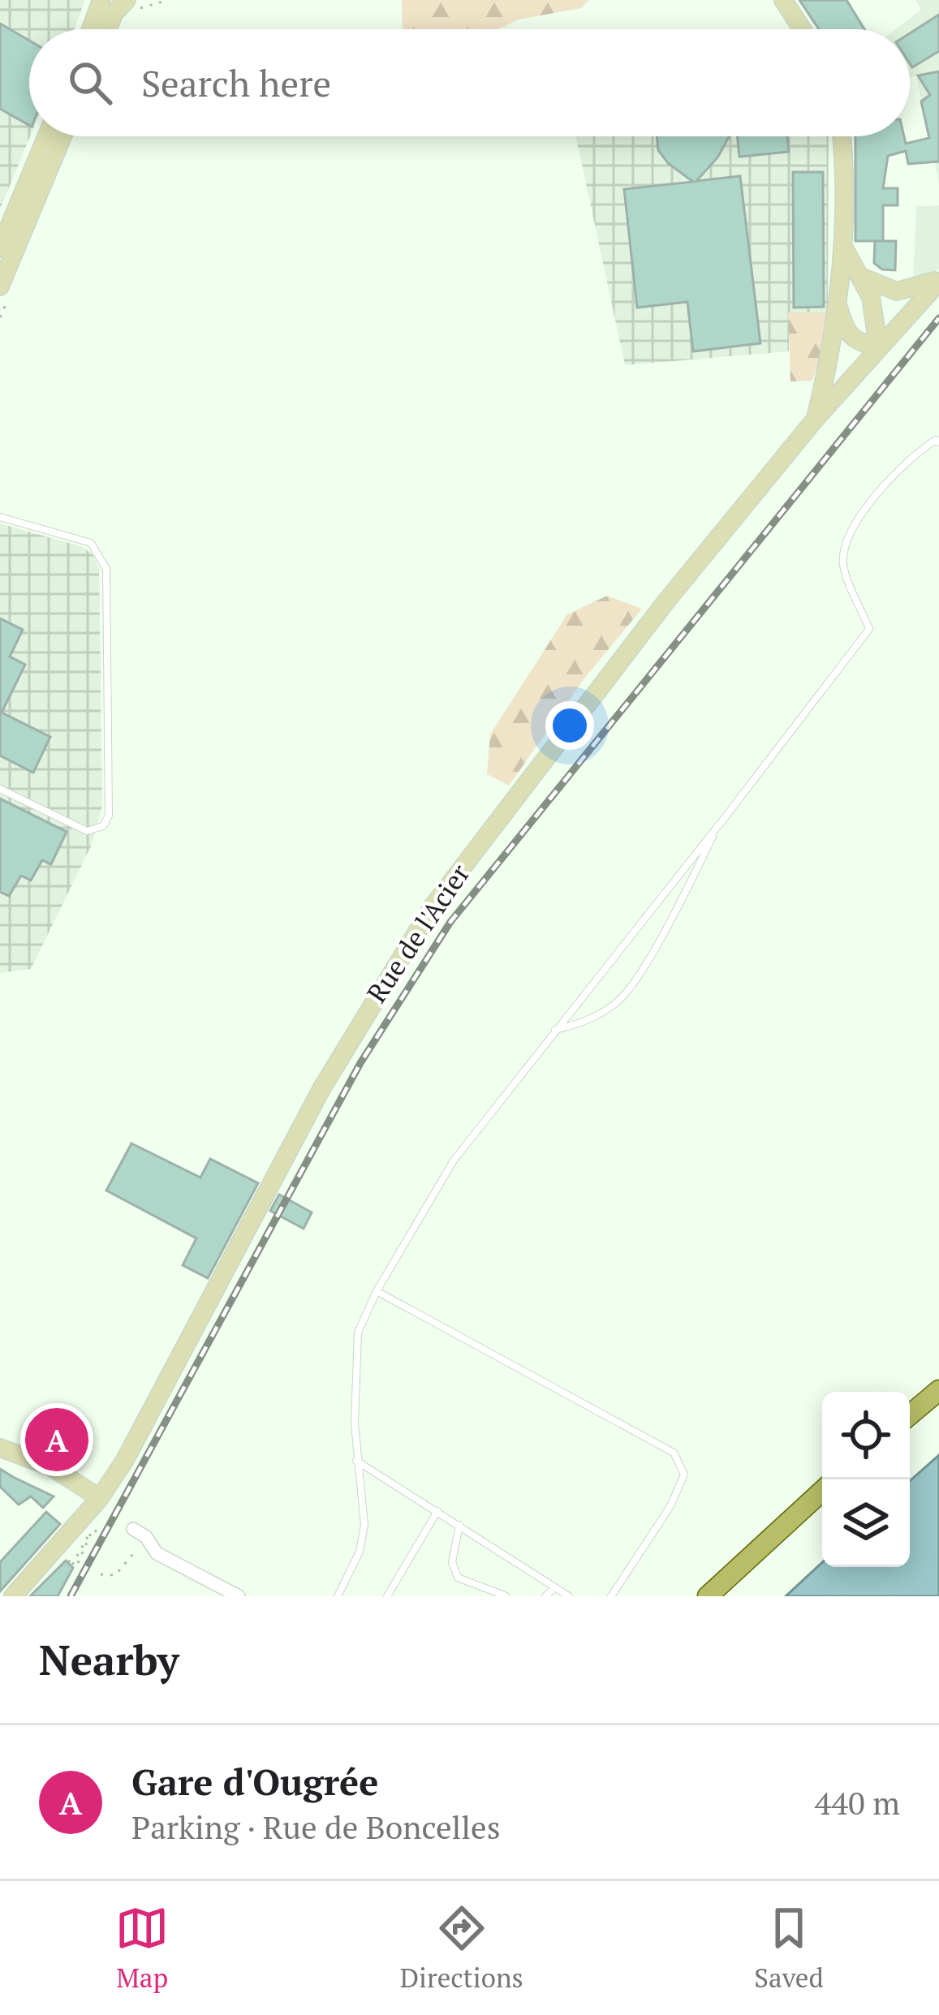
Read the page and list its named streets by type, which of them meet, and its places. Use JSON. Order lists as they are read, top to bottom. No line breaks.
{"streets":{"main road":["Rue de l'Acier"]},"page":{"search":"Search here","pins":"A","heading":"Nearby","list":[{"mark":"A","name":"Gare d'Ougrée","note":"Parking · Rue de Boncelles","value":"440 m"}],"nav":["Map","Directions","Saved"]}}
